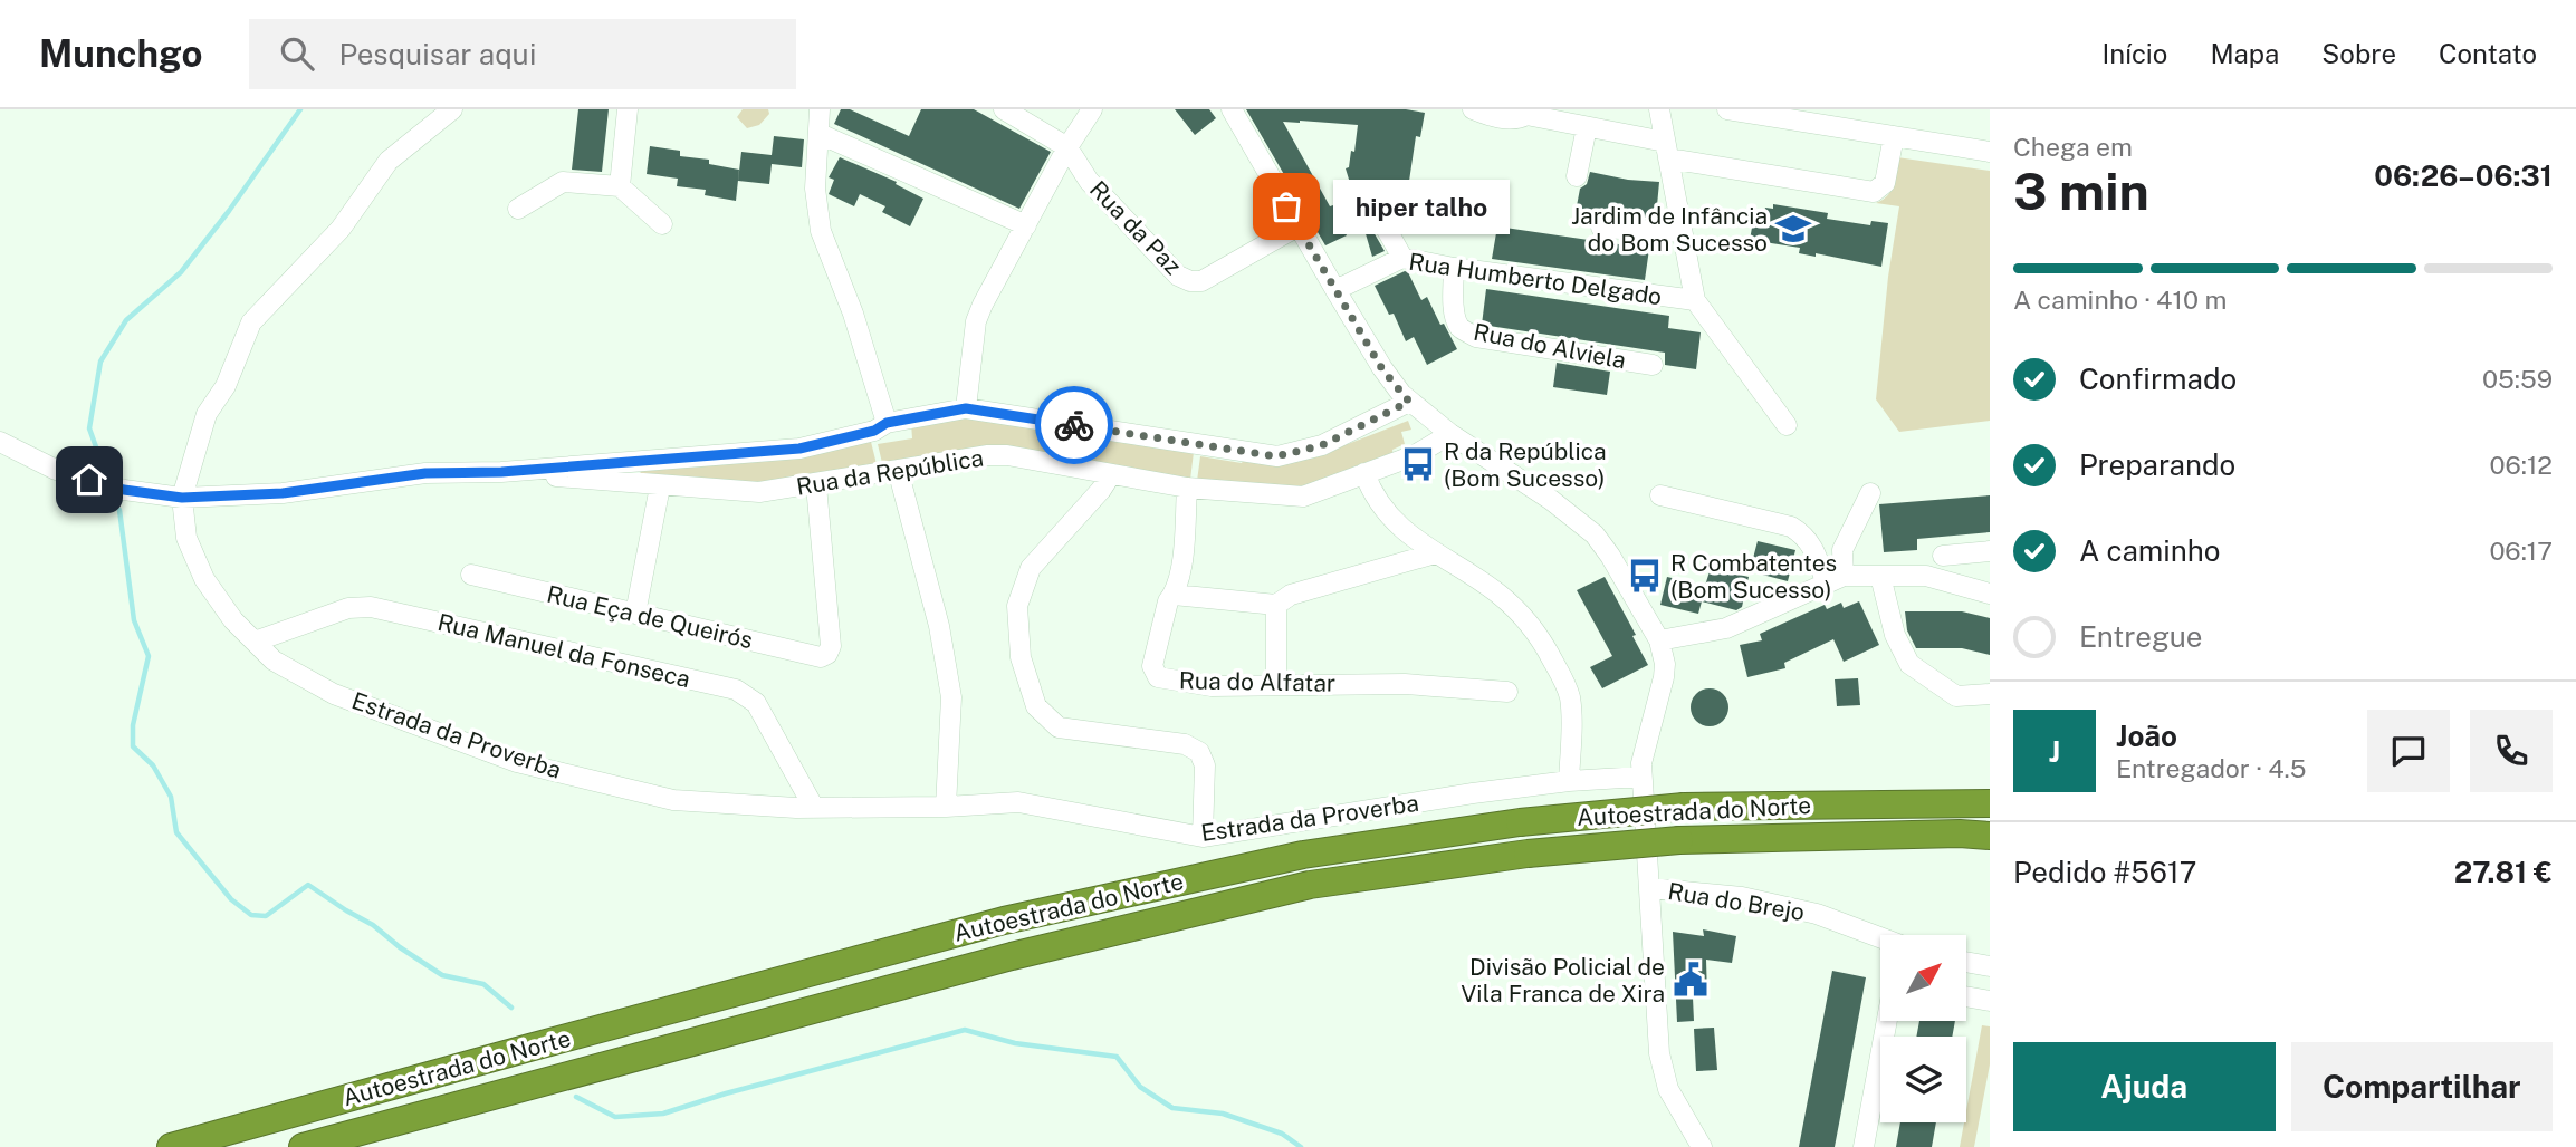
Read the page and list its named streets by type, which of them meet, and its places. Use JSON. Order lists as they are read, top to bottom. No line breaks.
{"streets":{"highway":["Autoestrada do Norte"],"street":["Rua da Paz","Rua Humberto Delgado","Rua do Alviela","Rua da República","Rua Eça de Queirós","Rua Manuel da Fonseca","Rua do Alfatar","Estrada da Proverba","Rua do Brejo"]},"crossings":[["Rua Humberto Delgado","Rua do Alviela"],["Rua da República","Rua Eça de Queirós"],["Rua da República","Rua do Alfatar"],["Rua Manuel da Fonseca","Estrada da Proverba"]],"places":{"other":["hiper talho"],"school or university":["Jardim de Infância do Bom Sucesso"],"bus stop":["R da República (Bom Sucesso)","R Combatentes (Bom Sucesso)"],"public building":["Divisão Policial de Vila Franca de Xira"]},"north":"top right","page":{"header":"Munchgo","search":"Pesquisar aqui","nav":["Início","Mapa","Sobre","Contato"],"heading":["3 min","Chega em","06:26–06:31"],"panel":["João","Entregador · 4.5","Pedido #5617","27.81 €"],"bubble":"hiper talho","bar":"A caminho · 410 m","list":[["Confirmado","05:59"],["Preparando","06:12"],["A caminho","06:17"],"Entregue"],"round":"J","buttons":["Ajuda","Compartilhar"]}}
